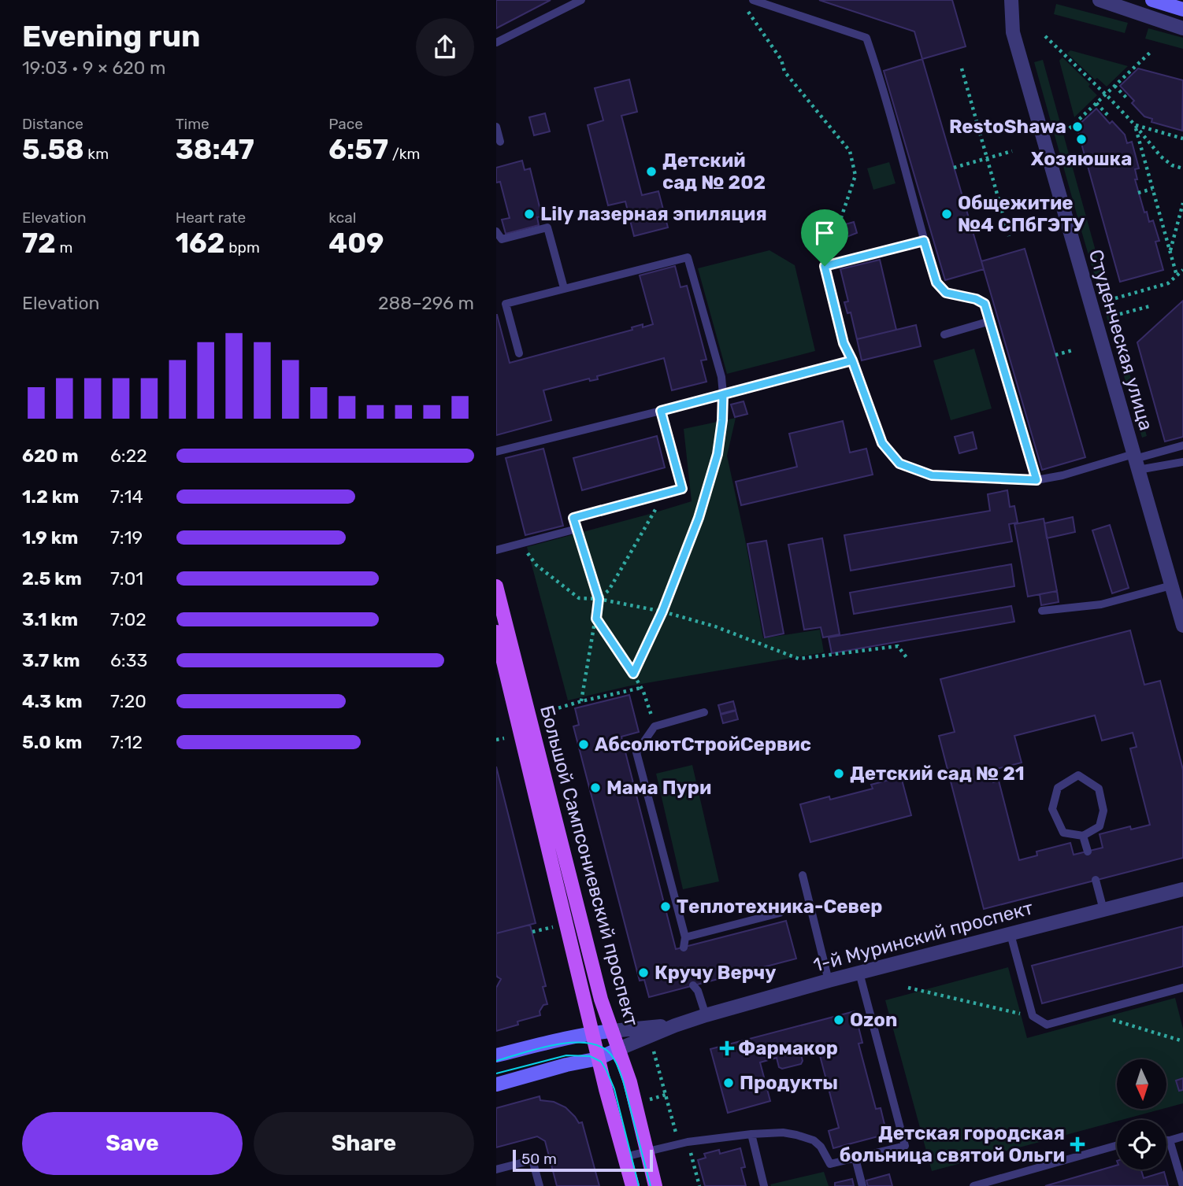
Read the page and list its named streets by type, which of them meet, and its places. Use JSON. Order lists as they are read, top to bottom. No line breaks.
{"streets":{"main road":["Большой Сампсониевский проспект","1-й Муринский проспект"],"street":["Студенческая улица"]},"crossings":[["Большой Сампсониевский проспект","1-й Муринский проспект"]],"places":{"other":["RestoShawa","Хозяюшка","Детский сад № 202","Lily лазерная эпиляция","Общежитие №4 СПбГЭТУ","АбсолютСтройСервис","Детский сад № 21","Мама Пури","Теплотехника-Север","Кручу Верчу","Ozon","Продукты"],"health":["Фармакор","Детская городская больница святой Ольги"]},"scale_bar":"50 m","north":"bottom","page":{"heading":["Evening run","19:03 · 9 × 620 m"],"stats":[["Distance","5.58 km"],["Time","38:47"],["Pace","6:57 /km"],["Elevation","72 m"],["Heart rate","162 bpm"],["kcal","409"]],"chart":["Elevation","288–296 m"],"list":[{"name":"620 m","note":"6:22"},{"name":"1.2 km","note":"7:14"},{"name":"1.9 km","note":"7:19"},{"name":"2.5 km","note":"7:01"},{"name":"3.1 km","note":"7:02"},{"name":"3.7 km","note":"6:33"},{"name":"4.3 km","note":"7:20"},{"name":"5.0 km","note":"7:12"}],"buttons":["Save","Share"],"scale":"50 m"}}
